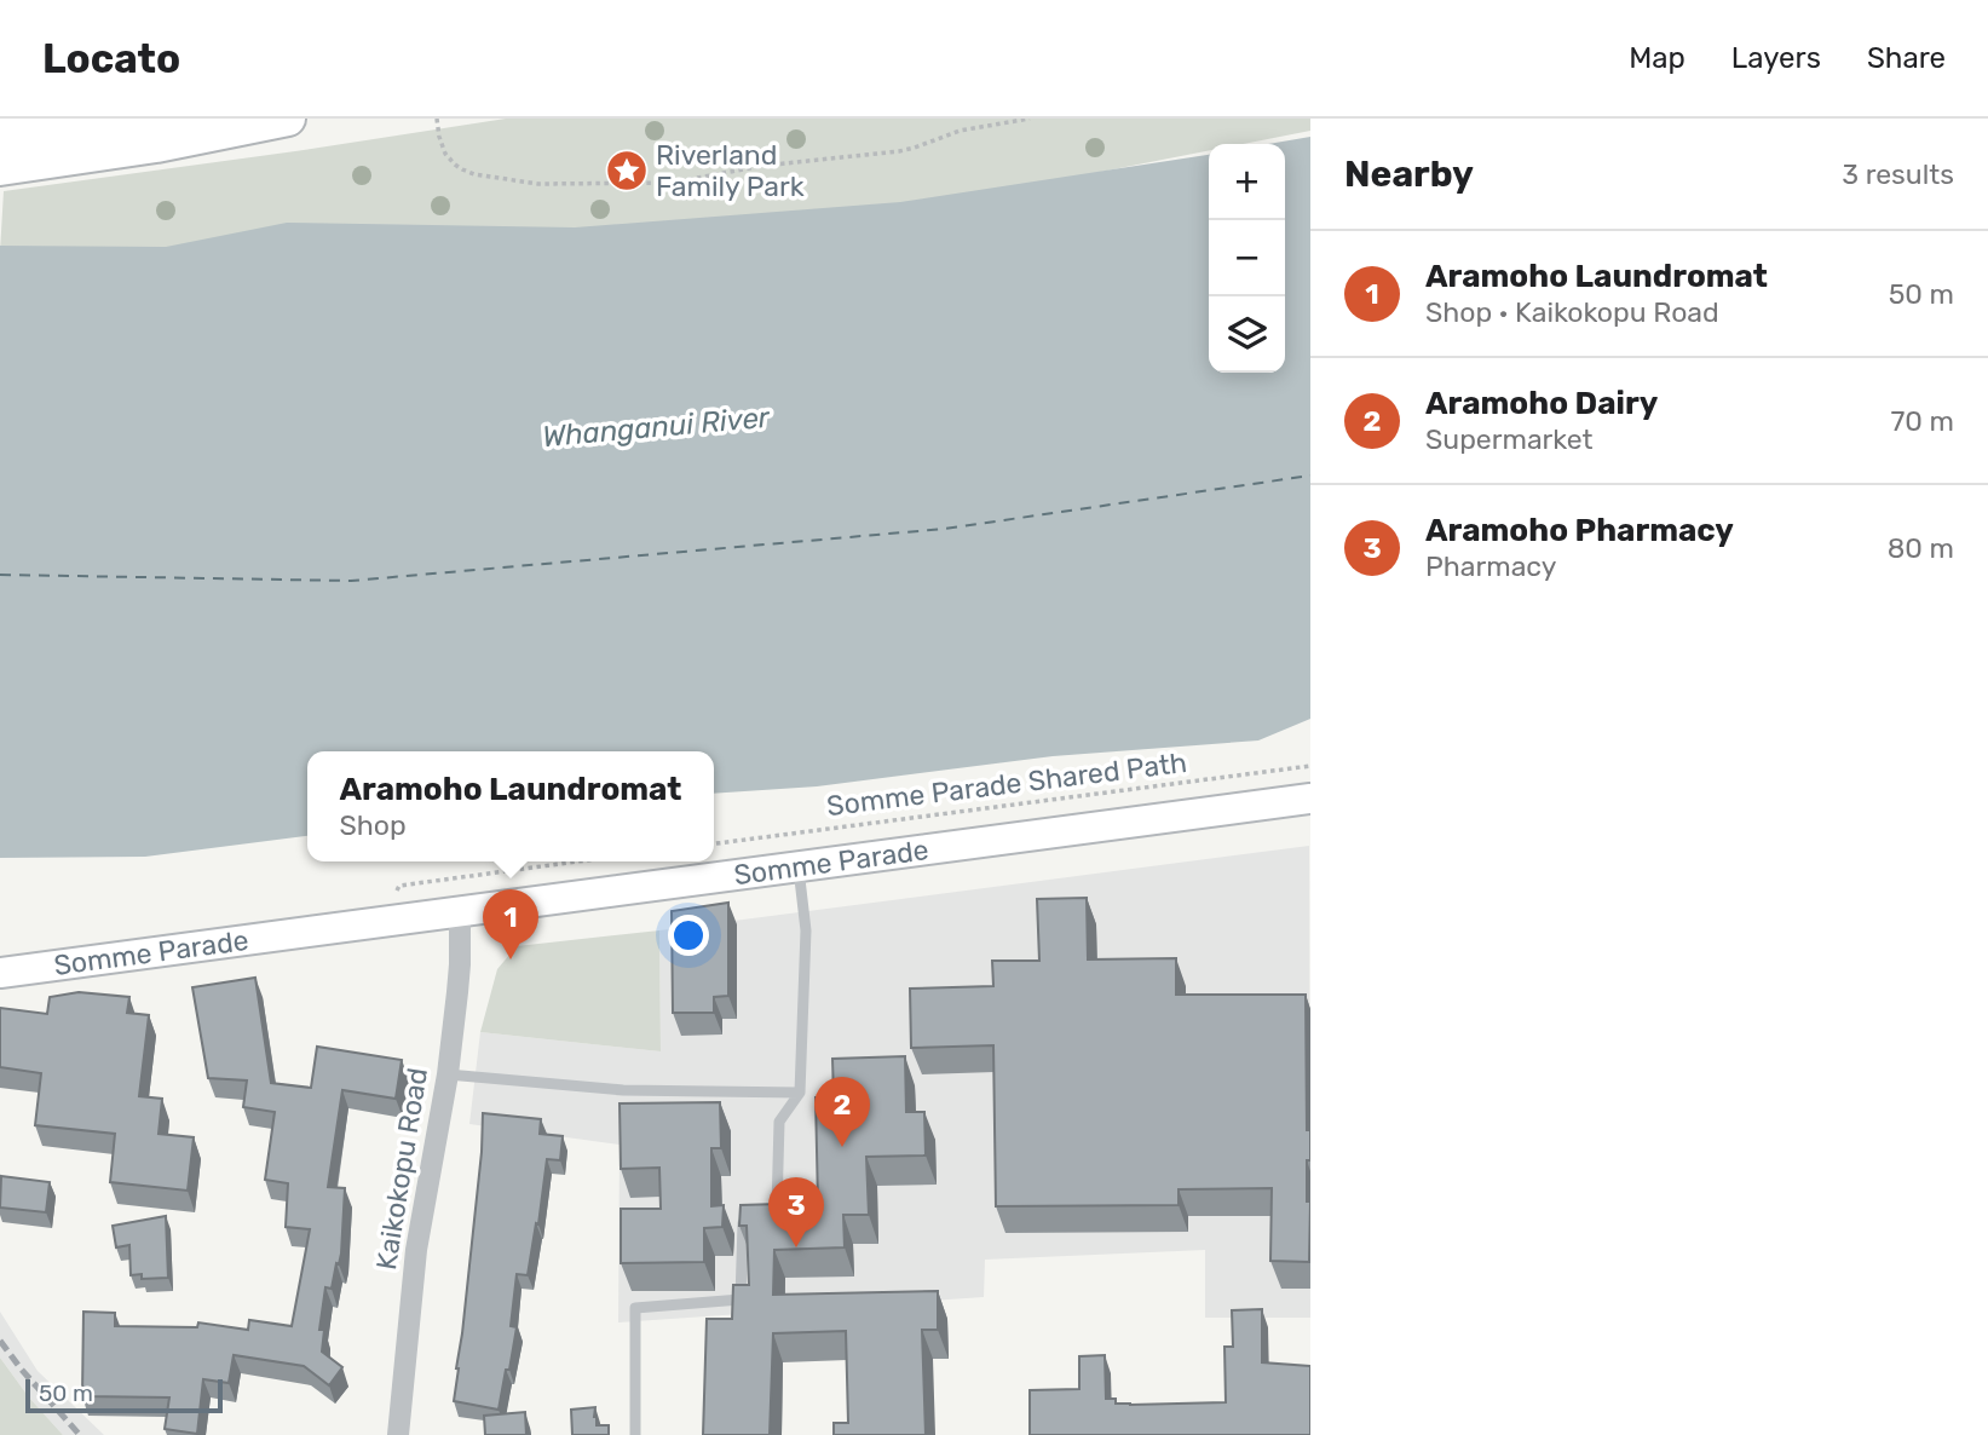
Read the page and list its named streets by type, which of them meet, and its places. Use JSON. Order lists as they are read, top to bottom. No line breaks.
{"streets":{"main road":["Somme Parade"],"street":["Kaikokopu Road"],"path":["Somme Parade Shared Path"]},"crossings":[["Somme Parade","Kaikokopu Road"]],"water":["Whanganui River"],"places":{"place":["Riverland Family Park"]},"scale_bar":"50 m","page":{"header":"Locato","nav":["Map","Layers","Share"],"heading":["Nearby","3 results"],"map_buttons":["+","−"],"list":[{"mark":"1","name":"Aramoho Laundromat","note":"Shop · Kaikokopu Road","value":"50 m"},{"mark":"2","name":"Aramoho Dairy","note":"Supermarket","value":"70 m"},{"mark":"3","name":"Aramoho Pharmacy","note":"Pharmacy","value":"80 m"}],"popup":["Aramoho Laundromat","Shop"],"pins":["1","2","3"],"scale":"50 m"}}
